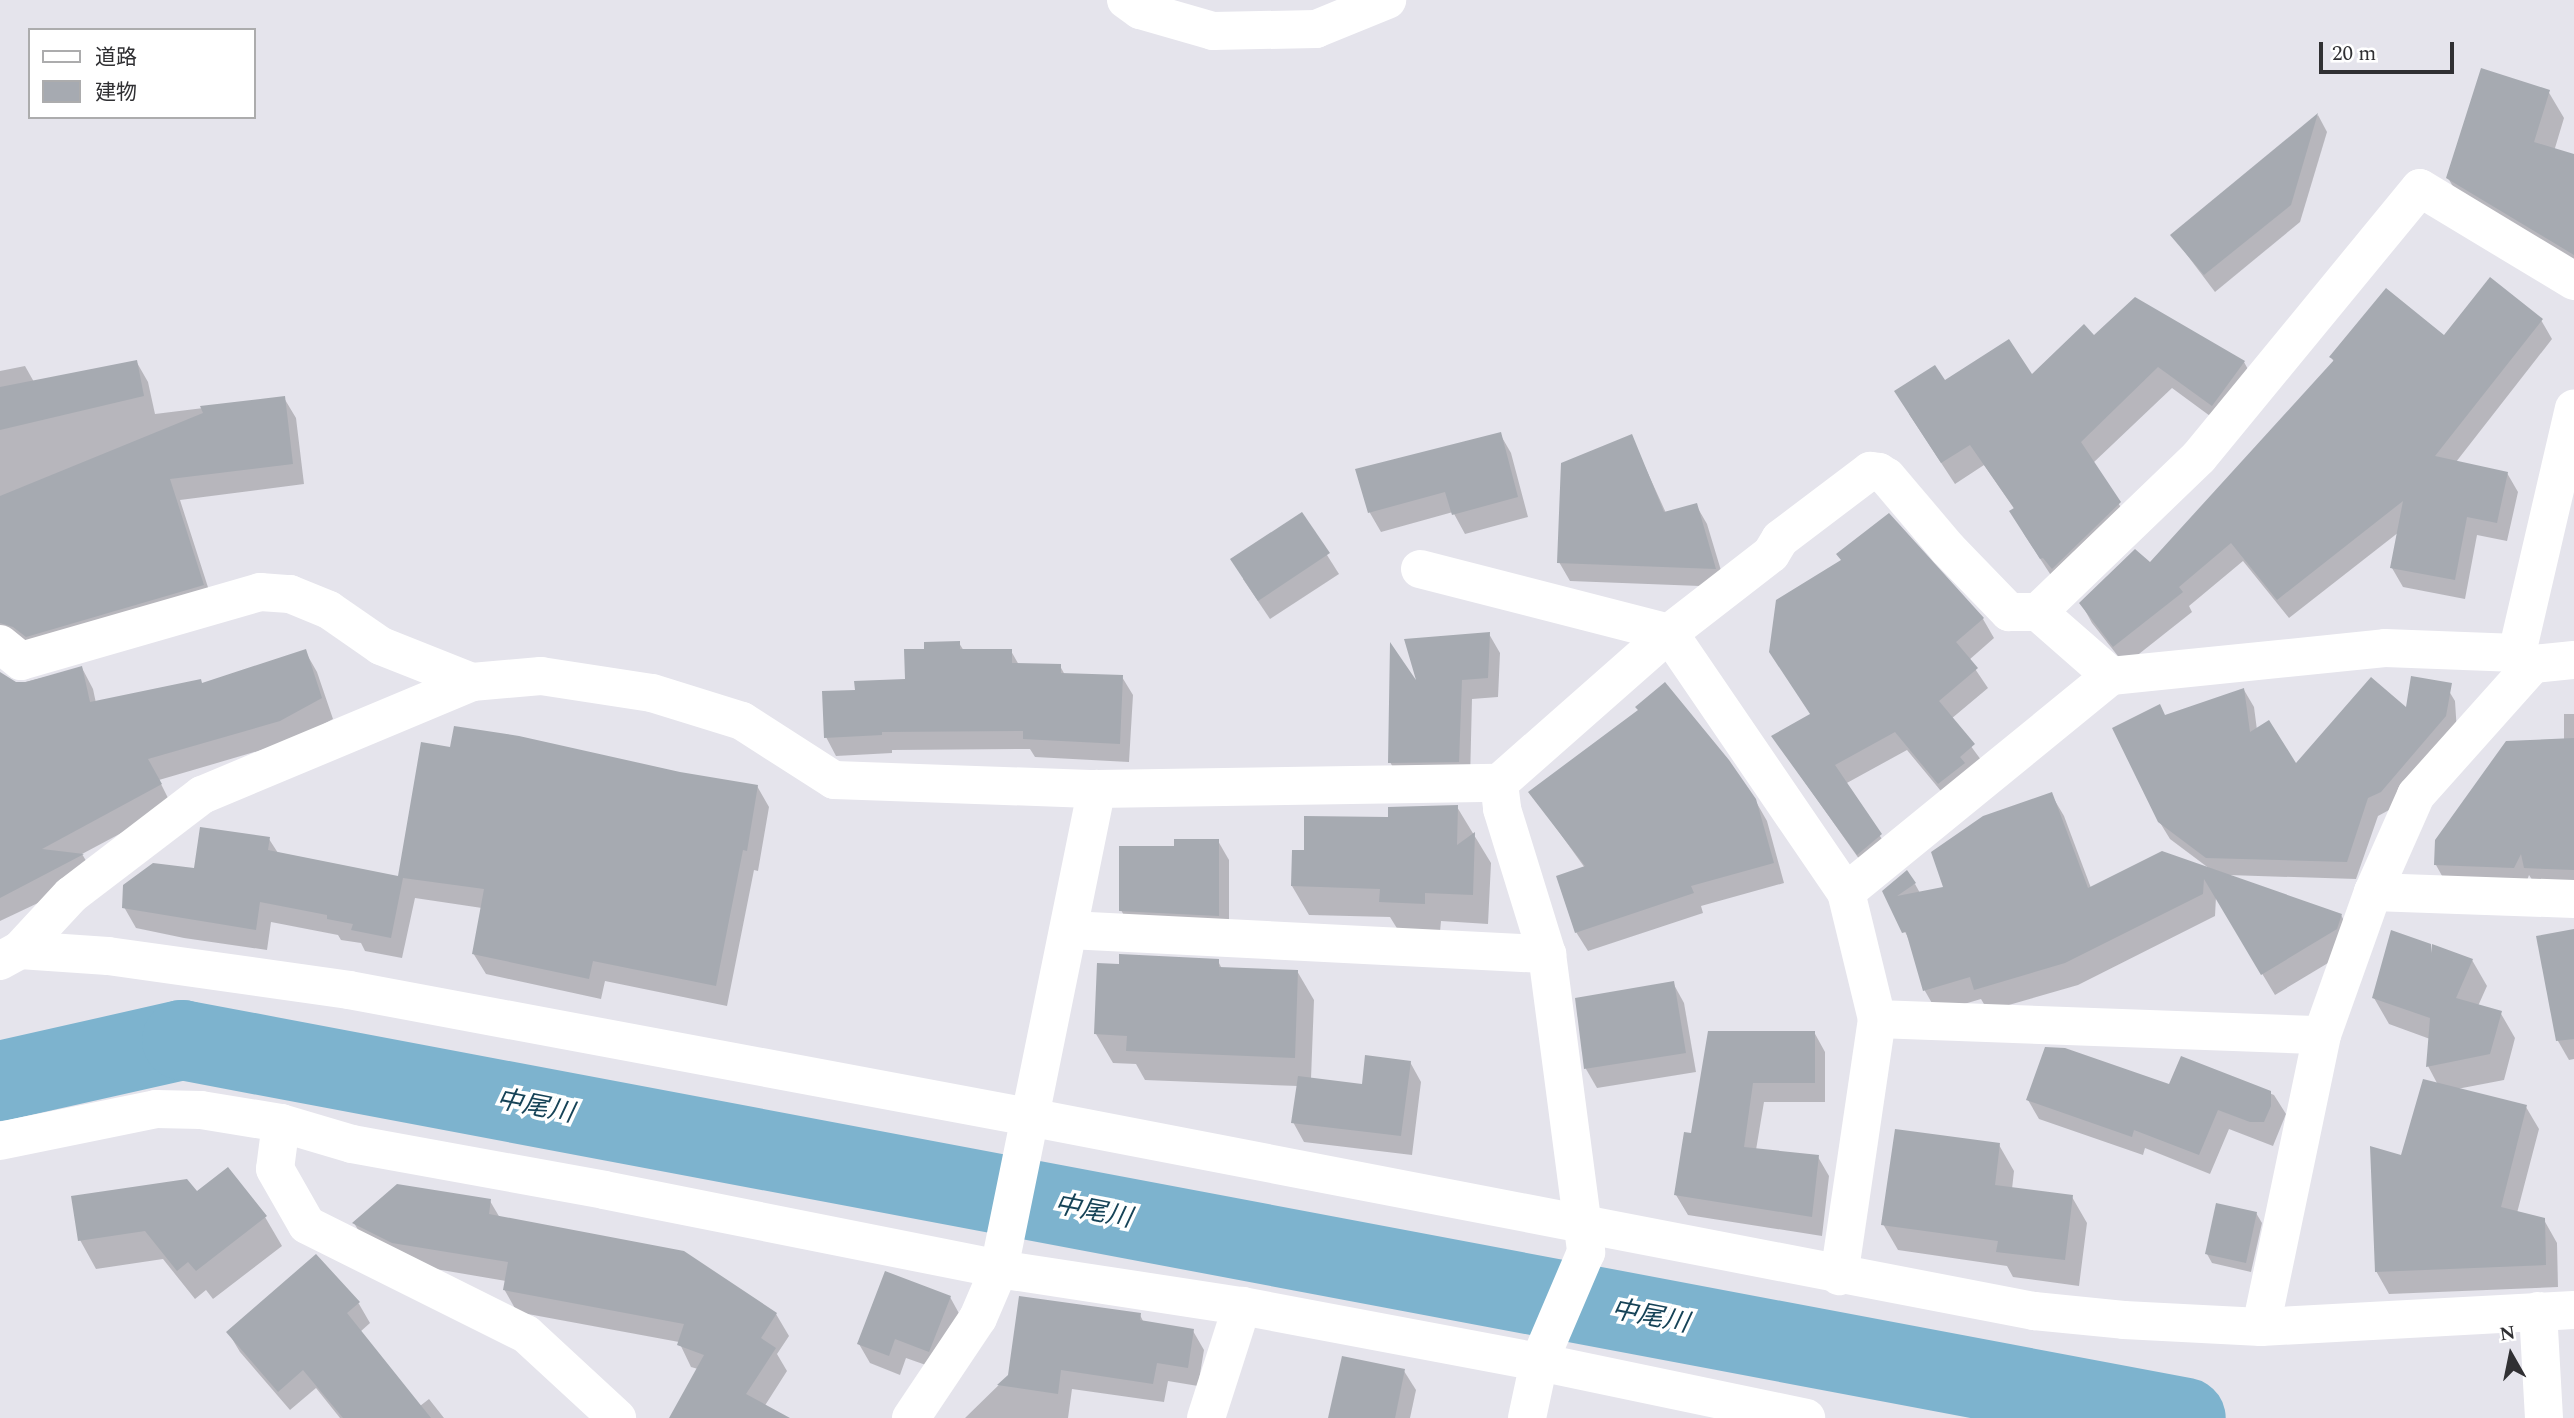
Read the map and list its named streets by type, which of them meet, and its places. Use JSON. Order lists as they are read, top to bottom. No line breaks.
{"water":["中尾川"],"legend":["道路","建物"],"scale_bar":"20 m","north":"top"}
